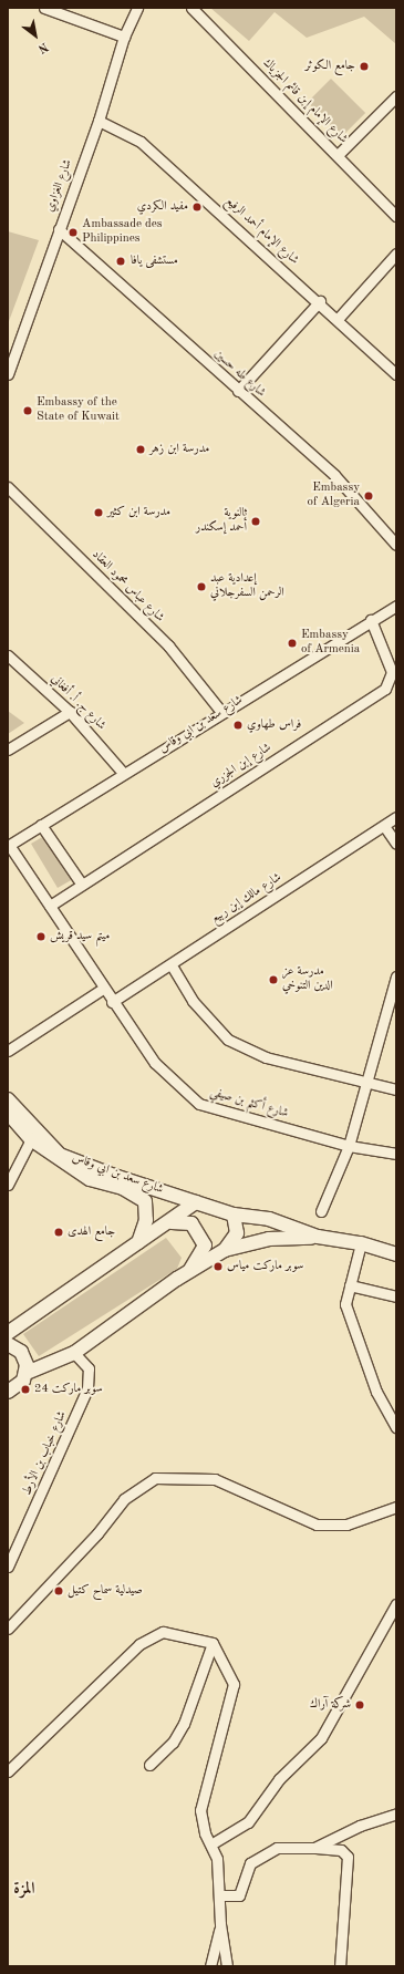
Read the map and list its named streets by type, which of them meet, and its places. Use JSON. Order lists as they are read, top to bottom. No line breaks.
{"streets":{"street":["شارع الإمام إبن قائم الجزياك","شارع الغزاوي","شارع الإمام أحمد الرفيع","شارع طه حسين","شارع عباس محمود العقاد","شارع ج. أ. أفغاني","شارع سعد بن ابي وقاس","شارع إبن الجزري","شارع مالك إبن ربيع","شارع أكثم بن صيفي","شارع خباب بن الأرط"]},"crossings":[["شارع الغزاوي","شارع الإمام أحمد الرفيع"],["شارع الغزاوي","شارع طه حسين"],["شارع عباس محمود العقاد","شارع سعد بن ابي وقاس"],["شارع ج. أ. أفغاني","شارع سعد بن ابي وقاس"],["شارع سعد بن ابي وقاس","شارع إبن الجزري"],["شارع سعد بن ابي وقاس","شارع أكثم بن صيفي"],["شارع إبن الجزري","شارع أكثم بن صيفي"],["شارع مالك إبن ربيع","شارع أكثم بن صيفي"]],"districts":["المزة"],"places":["جامع الكوثر","مفيد الكردي","Ambassade des Philippines","مستشفى يافا","Embassy of the State of Kuwait","مدرسة ابن زهر","Embassy of Algeria","مدرسة ابن كثير","ثالنوية أحمد إسكندر","إعدادية عبد الرحمن السفرجلاني","Embassy of Armenia","فراس طهاوي","ميتم سيد قريش","مدرسة عز الدين التنوخي","جامع الهدى","سوبر ماركت مياس","سوبر ماركت 24","صيدلية سماح كتيل","شركة آراك"],"north":"bottom right"}
